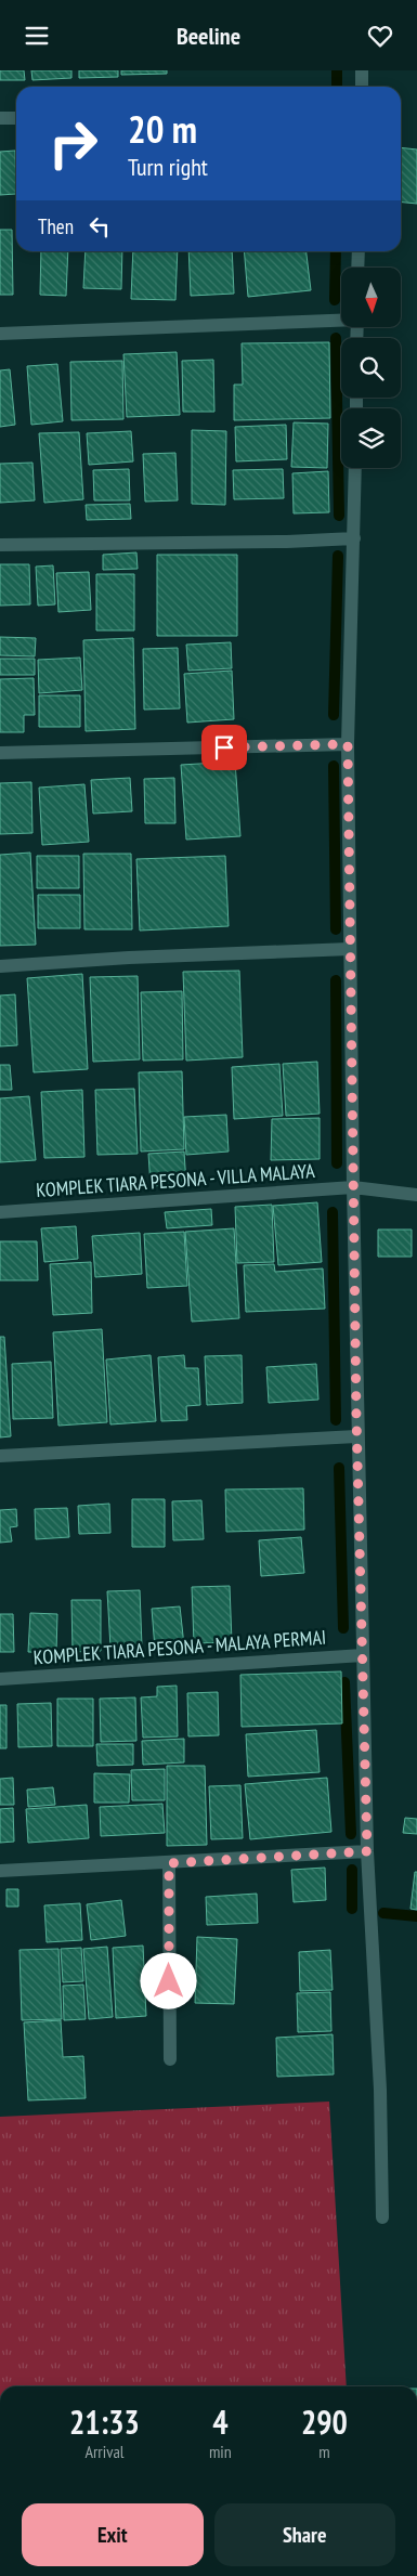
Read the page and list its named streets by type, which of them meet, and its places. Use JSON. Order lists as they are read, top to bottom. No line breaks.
{"streets":{"street":["KOMPLEK TIARA PESONA - VILLA MALAYA","KOMPLEK TIARA PESONA - MALAYA PERMAI"]},"north":"bottom","page":{"header":"Beeline","turn":["20 m","Turn right"],"then":"Then","eta":["21:33","Arrival","4","min","290","m"],"buttons":["Exit","Share"]}}
